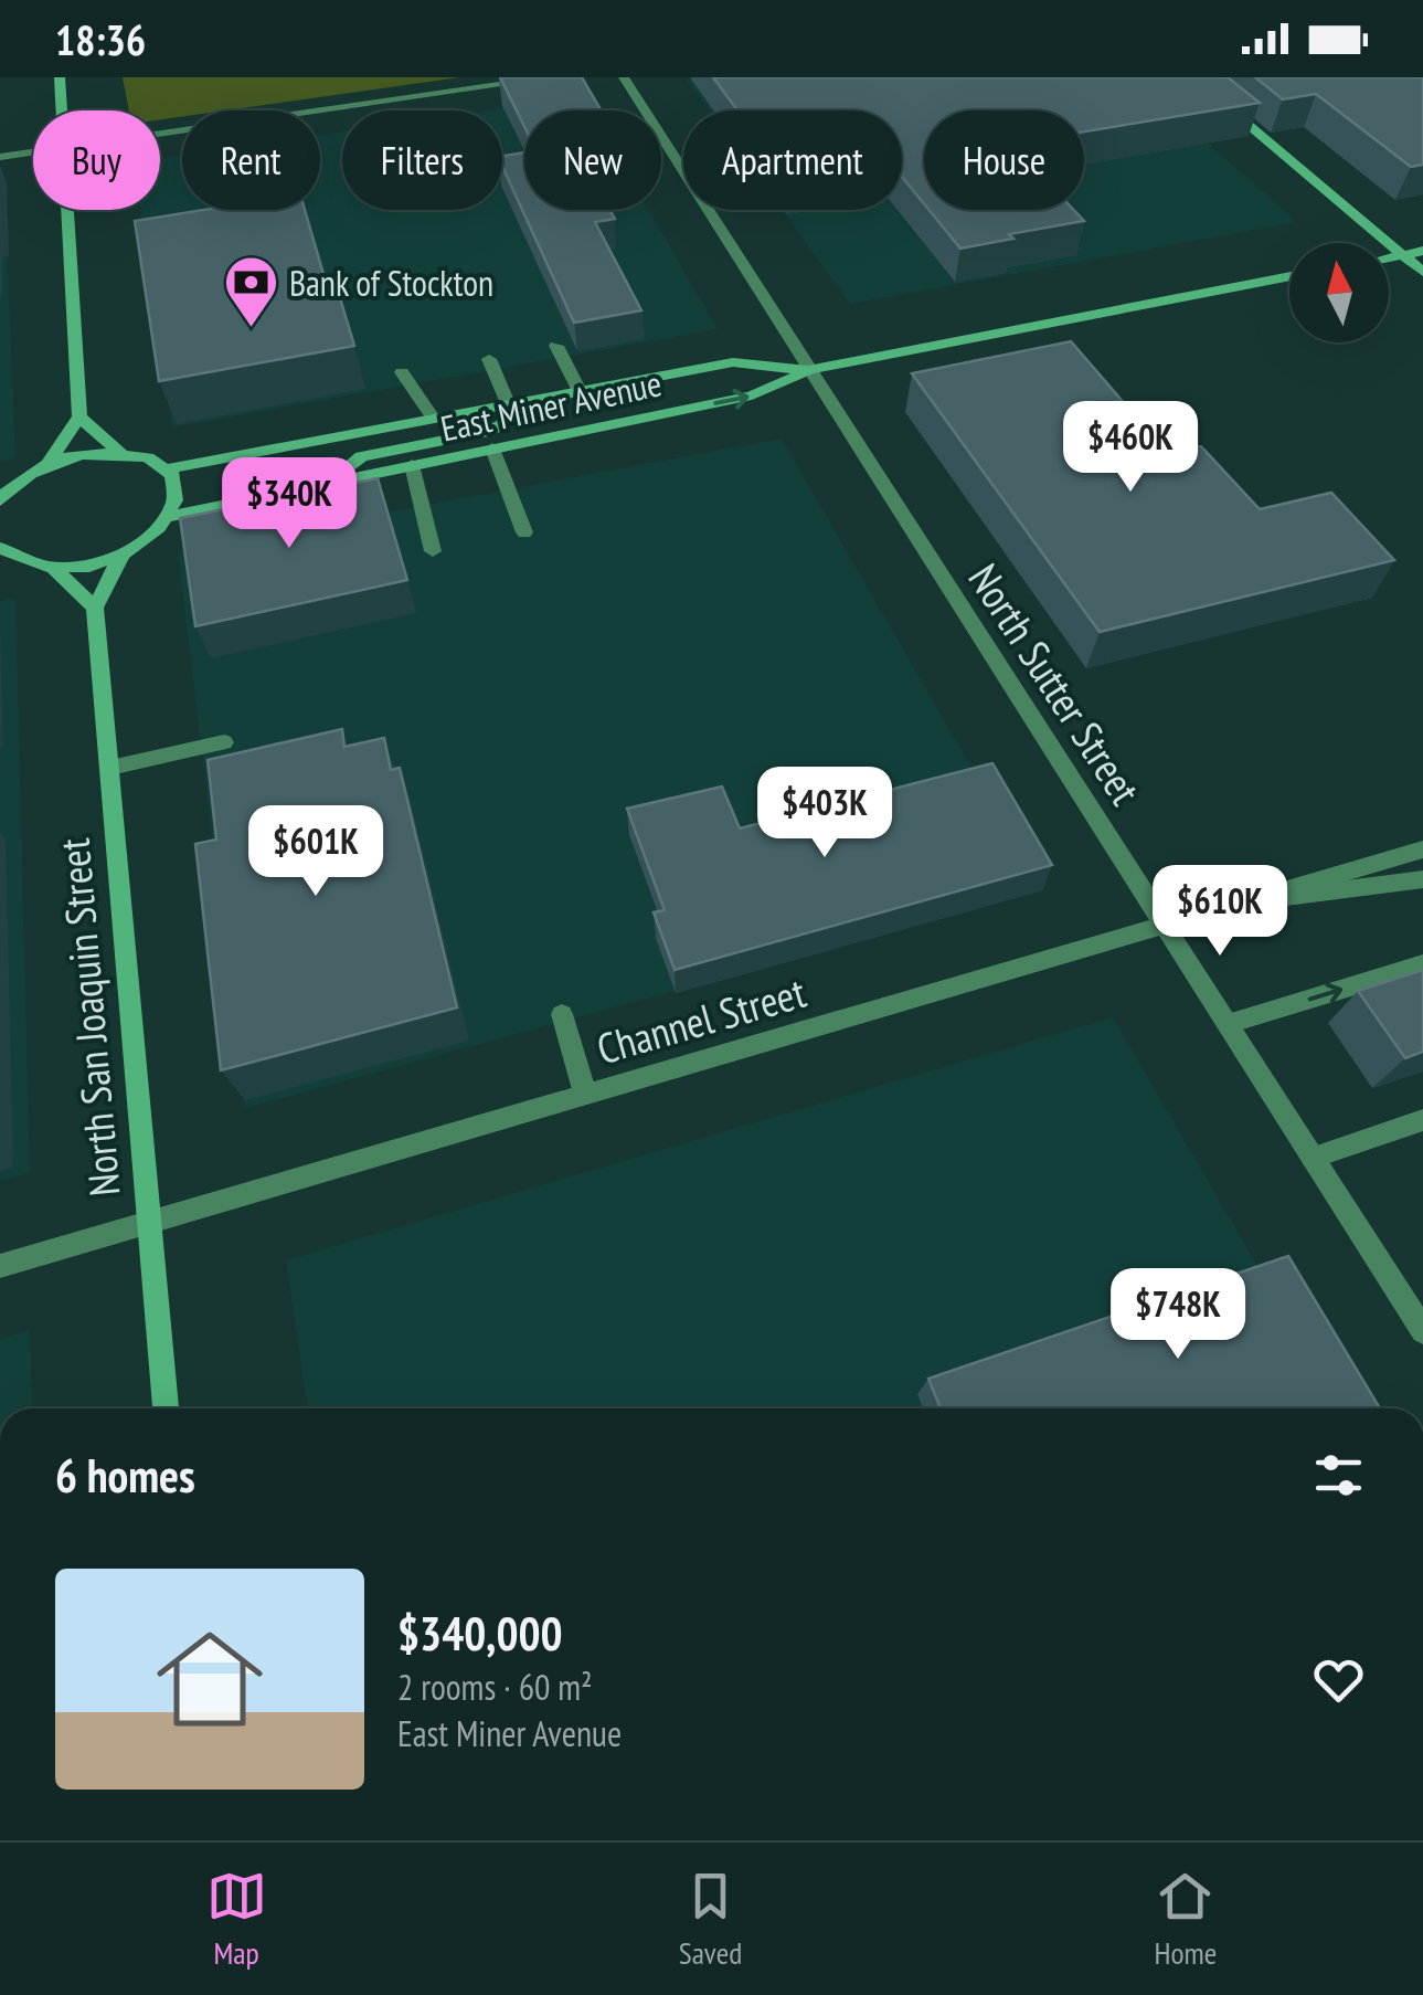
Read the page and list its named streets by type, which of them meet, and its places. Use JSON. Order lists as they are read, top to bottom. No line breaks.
{"streets":{"main road":["East Miner Avenue","North San Joaquin Street"],"street":["North Sutter Street","Channel Street"]},"crossings":[["East Miner Avenue","North Sutter Street"],["North Sutter Street","Channel Street"],["North San Joaquin Street","Channel Street"]],"places":{"bank":["Bank of Stockton"]},"north":"top","page":{"status":"18:36","chip":["Buy","Rent","Filters","New","Apartment","House"],"price":["$460K","$340K","$403K","$601K","$610K","$748K"],"heading":"6 homes","list":[{"name":"$340,000","note":"2 rooms · 60 m² · East Miner Avenue"}],"tabs":["Map","Saved","Home"]}}
